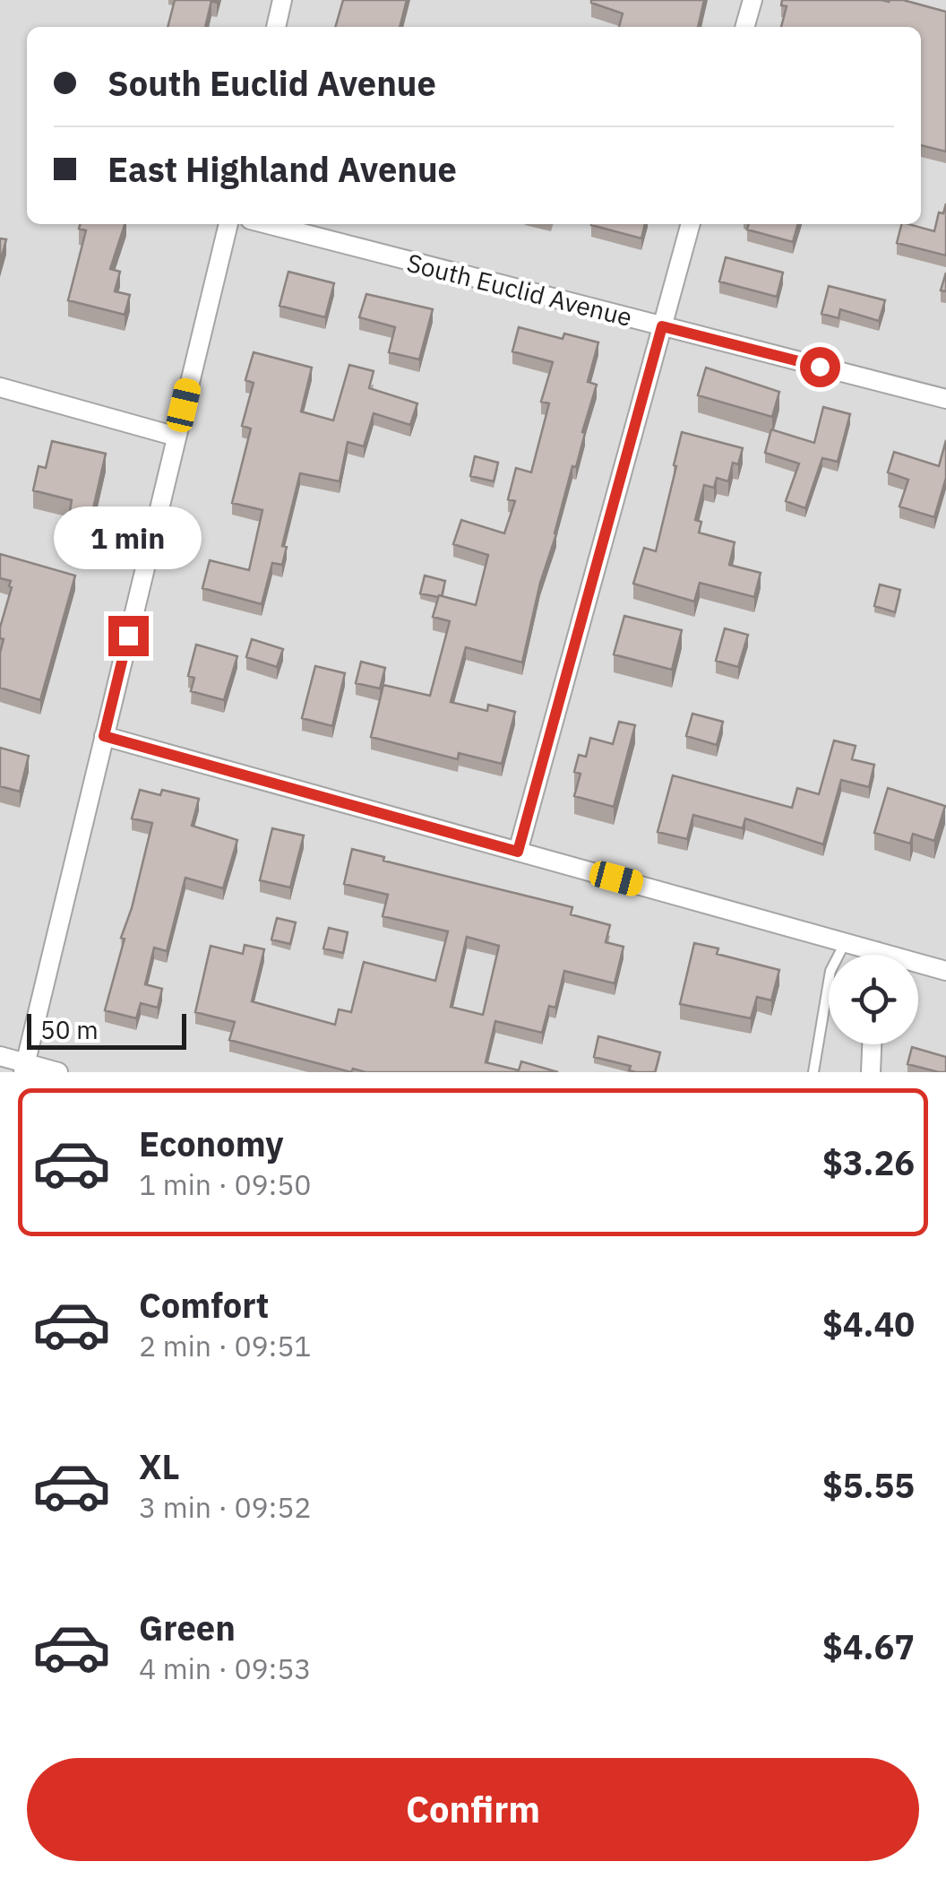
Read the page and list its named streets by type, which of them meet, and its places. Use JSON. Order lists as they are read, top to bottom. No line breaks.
{"streets":{"street":["South Euclid Avenue"]},"scale_bar":"50 m","page":{"banner":["South Euclid Avenue","East Highland Avenue"],"bubble":"1 min","scale":"50 m","list":[{"name":"Economy","note":"1 min · 09:50","value":"$3.26"},{"name":"Comfort","note":"2 min · 09:51","value":"$4.40"},{"name":"XL","note":"3 min · 09:52","value":"$5.55"},{"name":"Green","note":"4 min · 09:53","value":"$4.67"}],"buttons":"Confirm"}}
